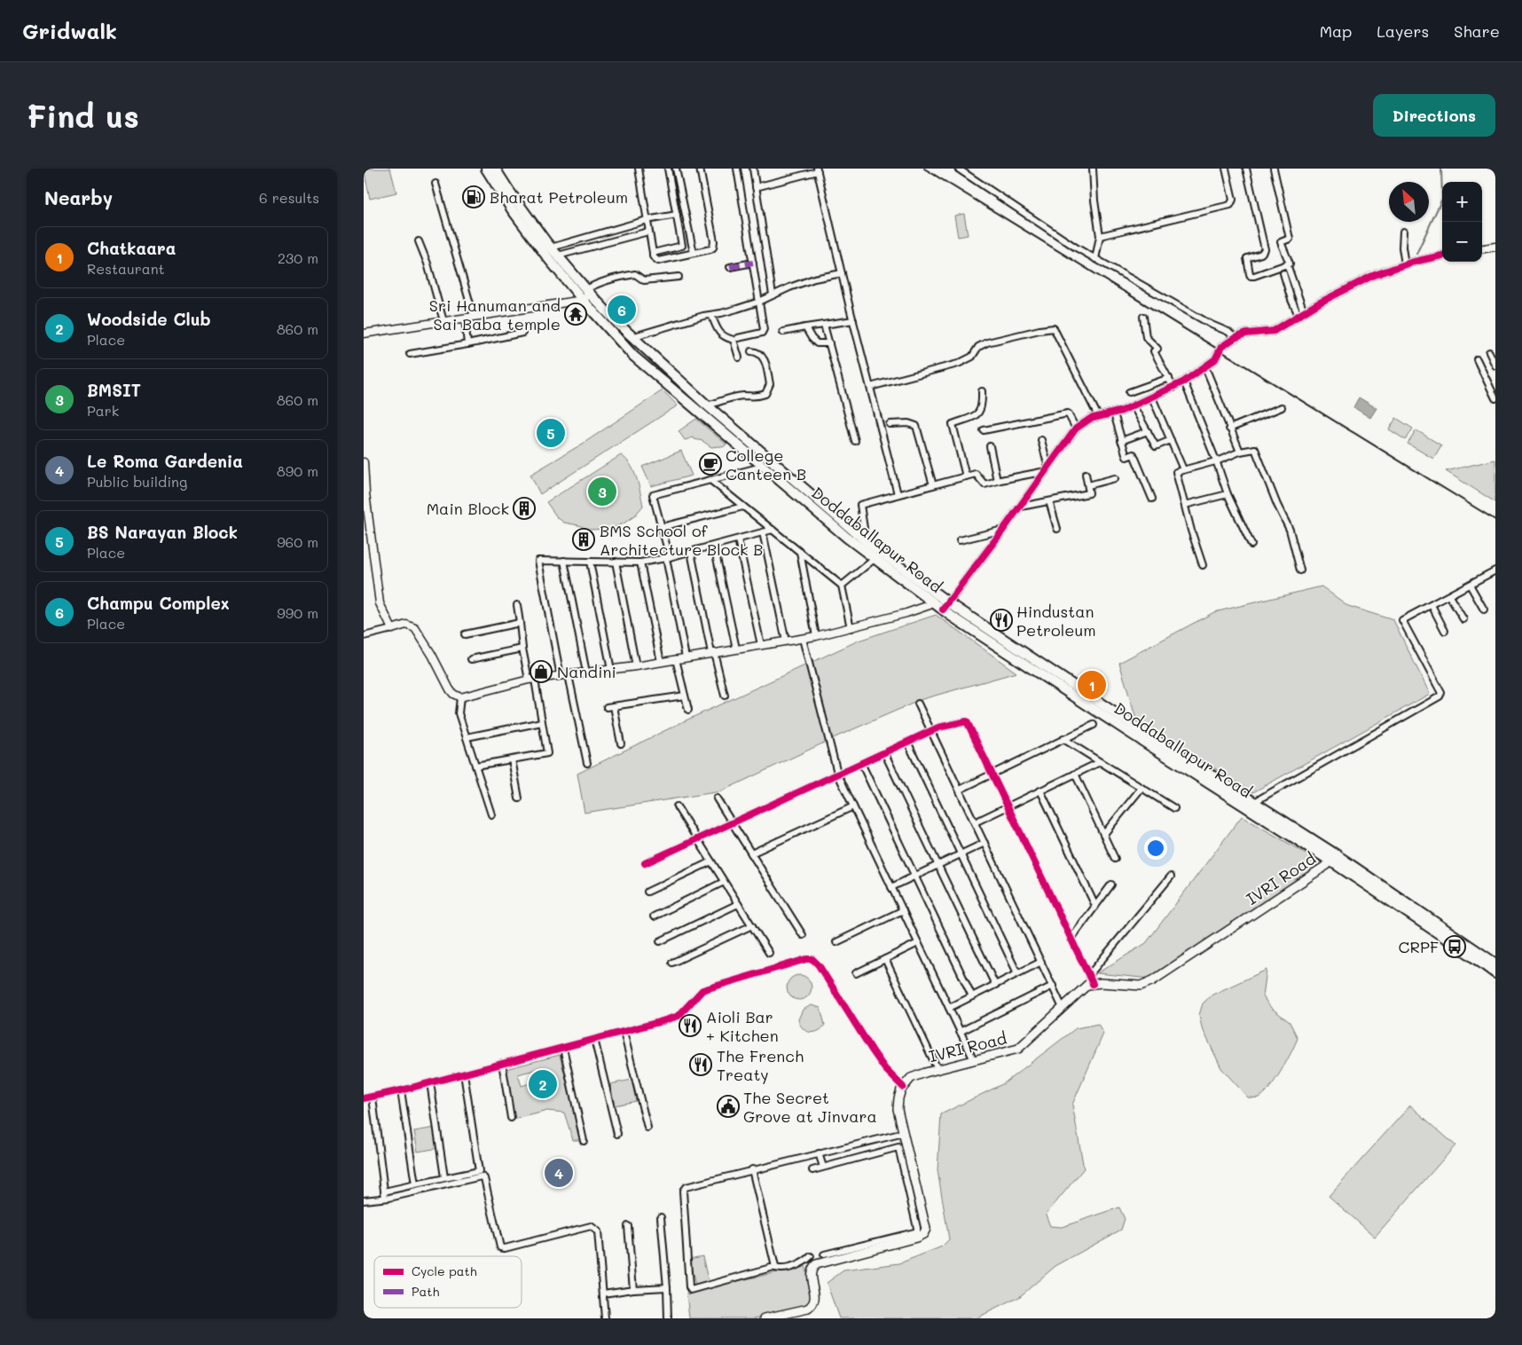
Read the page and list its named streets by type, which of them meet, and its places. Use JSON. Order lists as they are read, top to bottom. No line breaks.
{"streets":{"main road":["Doddaballapur Road","IVRI Road"]},"crossings":[["Doddaballapur Road","IVRI Road"]],"places":{"fuel station":["Bharat Petroleum"],"temple":["Sri Hanuman and Sai Baba temple"],"cafe":["College Canteen B"],"building":["Main Block","BMS School of Architecture Block B"],"restaurant":["Hindustan Petroleum","Aioli Bar + Kitchen","The French Treaty"],"shop":["Nandini"],"bus stop":["CRPF"],"public building":["The Secret Grove at Jinvara"]},"legend":["Cycle path","Path"],"north":"top left","page":{"header":"Gridwalk","nav":["Map","Layers","Share"],"buttons":"Directions","title":"Find us","heading":["Nearby","6 results"],"map_buttons":["+","−"],"list":[{"mark":"1","name":"Chatkaara","note":"Restaurant","value":"230 m"},{"mark":"2","name":"Woodside Club","note":"Place","value":"860 m"},{"mark":"3","name":"BMSIT","note":"Park","value":"860 m"},{"mark":"4","name":"Le Roma Gardenia","note":"Public building","value":"890 m"},{"mark":"5","name":"BS Narayan Block","note":"Place","value":"960 m"},{"mark":"6","name":"Champu Complex","note":"Place","value":"990 m"}],"pins":["6","5","3","1","2","4"]}}
